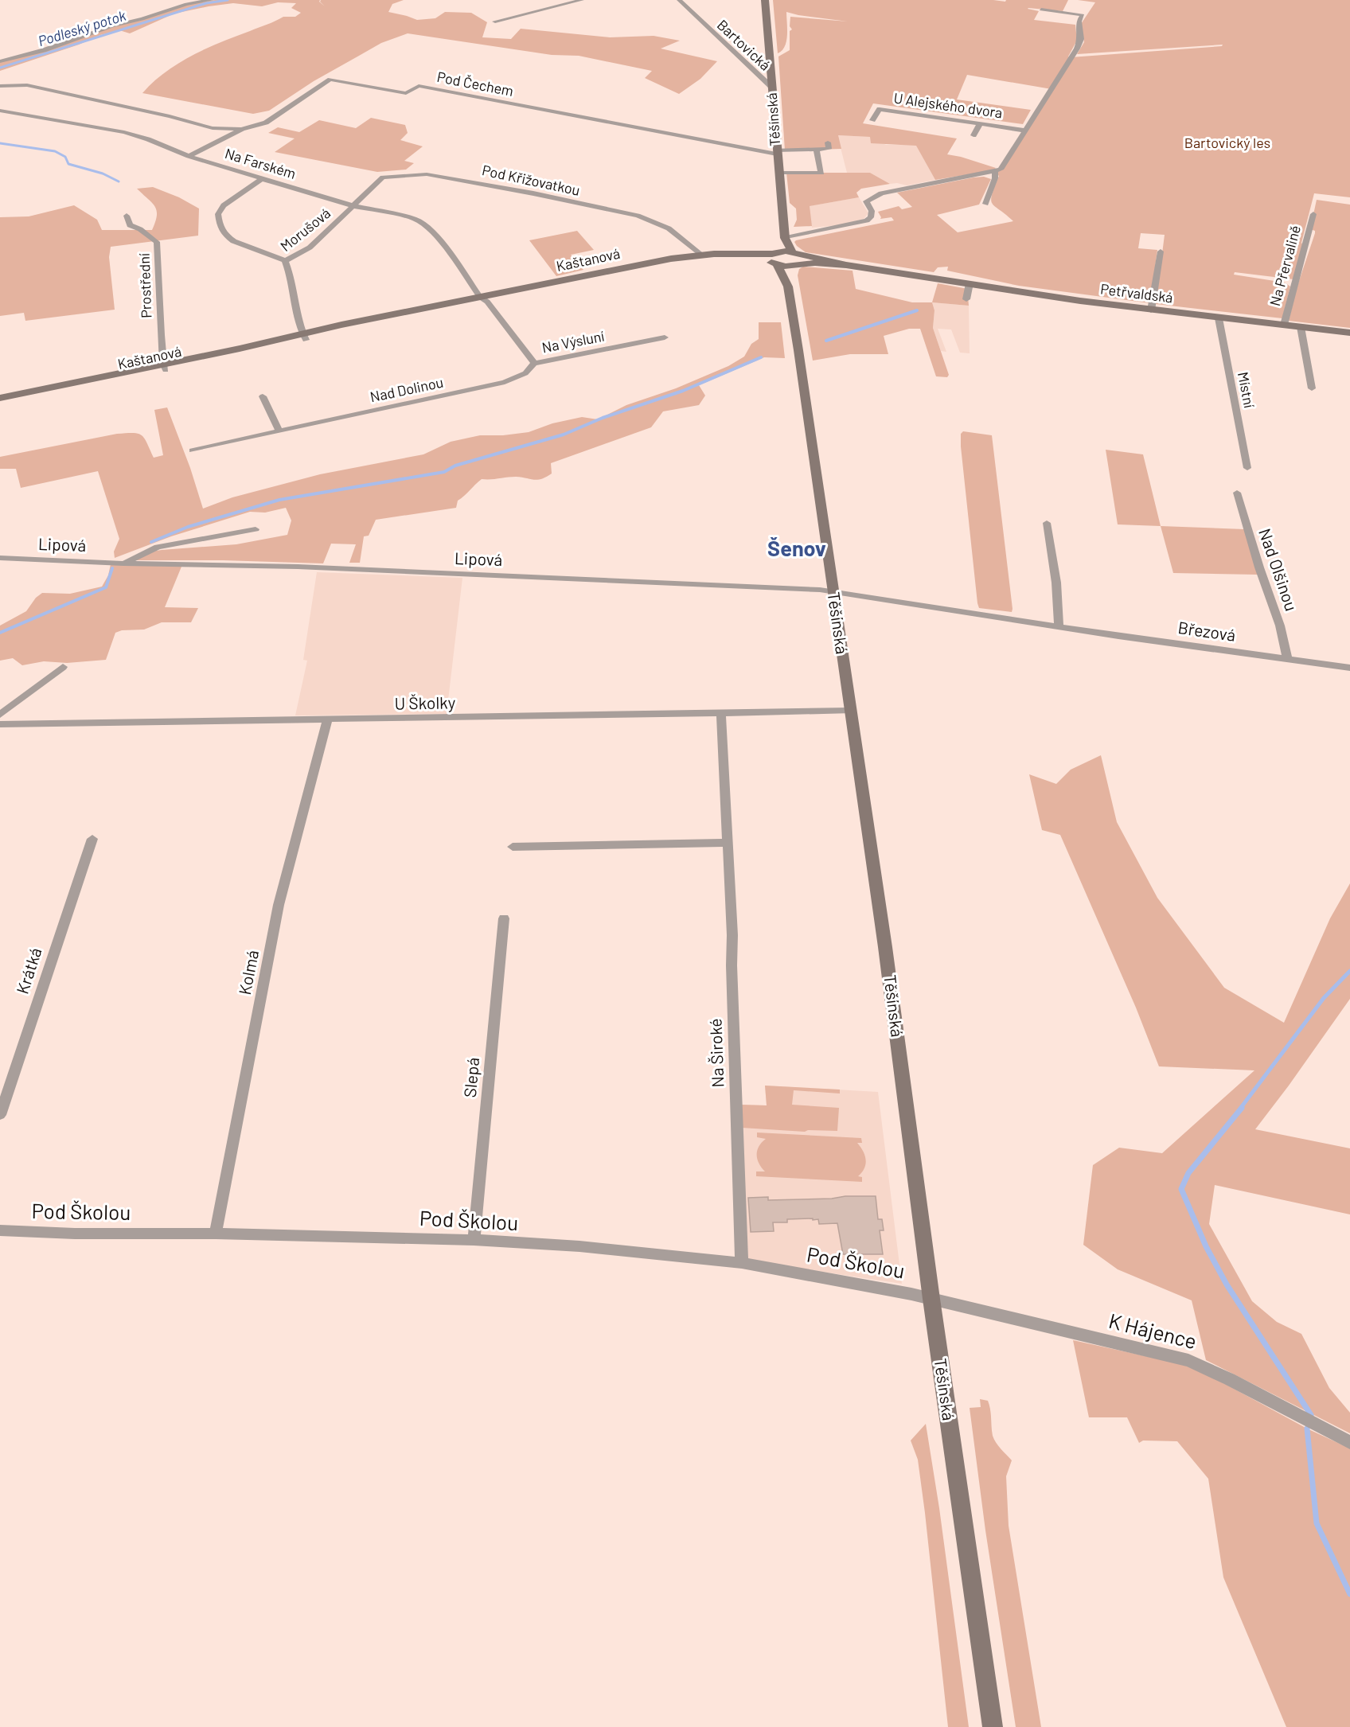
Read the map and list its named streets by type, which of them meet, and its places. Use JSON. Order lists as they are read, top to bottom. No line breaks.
{"streets":{"main road":["Těšínská","Kaštanová","Petřvaldská"],"street":["Bartovická","Pod Čechem","U Alejského dvora","Na Farském","Pod Křižovatkou","Morušová","Na Přervalině","Prostřední","Na Výsluní","Nad Dolinou","Místní","Lipová","Nad Olšinou","Březová","U Školky","Krátká","Kolmá","Na Široké","Slepá","Pod Školou","K Hájence"]},"crossings":[["Bartovická","Těšínská"],["Pod Čechem","Těšínská"],["Pod Čechem","Na Farském"],["Těšínská","Kaštanová"],["Těšínská","Petřvaldská"],["Těšínská","Lipová"],["Těšínská","Březová"],["Těšínská","U Školky"],["Těšínská","Pod Školou"],["Těšínská","K Hájence"],["Na Farském","Pod Křižovatkou"],["Na Farském","Morušová"],["Na Farském","Kaštanová"],["Na Farském","Na Výsluní"],["Pod Křižovatkou","Morušová"],["Pod Křižovatkou","Kaštanová"],["Morušová","Kaštanová"],["Kaštanová","Prostřední"],["Kaštanová","Na Výsluní"],["Na Přervalině","Petřvaldská"],["Petřvaldská","Místní"],["Na Výsluní","Nad Dolinou"],["Lipová","Březová"],["Nad Olšinou","Březová"],["U Školky","Kolmá"],["U Školky","Na Široké"],["Kolmá","Pod Školou"],["Na Široké","Pod Školou"],["Slepá","Pod Školou"],["Pod Školou","K Hájence"]],"districts":["Šenov"],"water":["Podleský potok"],"parks":["Bartovický les"]}
